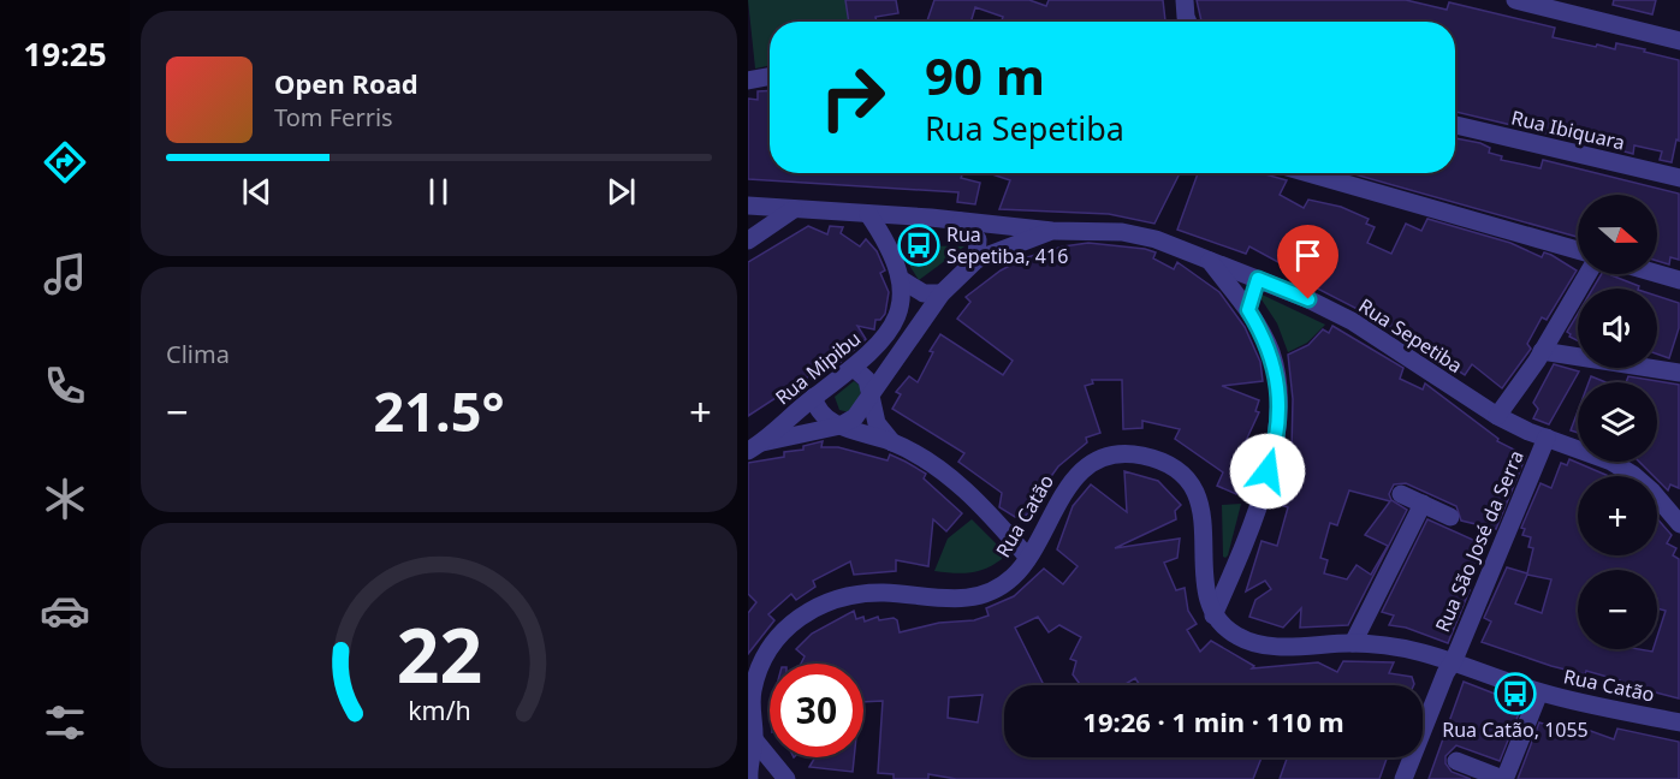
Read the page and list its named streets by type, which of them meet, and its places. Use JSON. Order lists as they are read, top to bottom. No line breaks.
{"streets":{"street":["Rua Ibiquara","Rua Sepetiba","Rua Mipibu","Rua Catão","Rua São José da Serra"]},"crossings":[["Rua Sepetiba","Rua São José da Serra"],["Rua Catão","Rua São José da Serra"]],"places":{"bus stop":["Rua Sepetiba, 416","Rua Catão, 1055"]},"north":"right","page":{"tabs":"19:25","turn":["90 m","Rua Sepetiba"],"song":["Open Road","Tom Ferris"],"map_buttons":["+","−"],"tile":"Clima","heat":["−","21.5°","+"],"limit":"30","trip":"19:26 · 1 min · 110 m","gauge":["22","km/h"]}}
